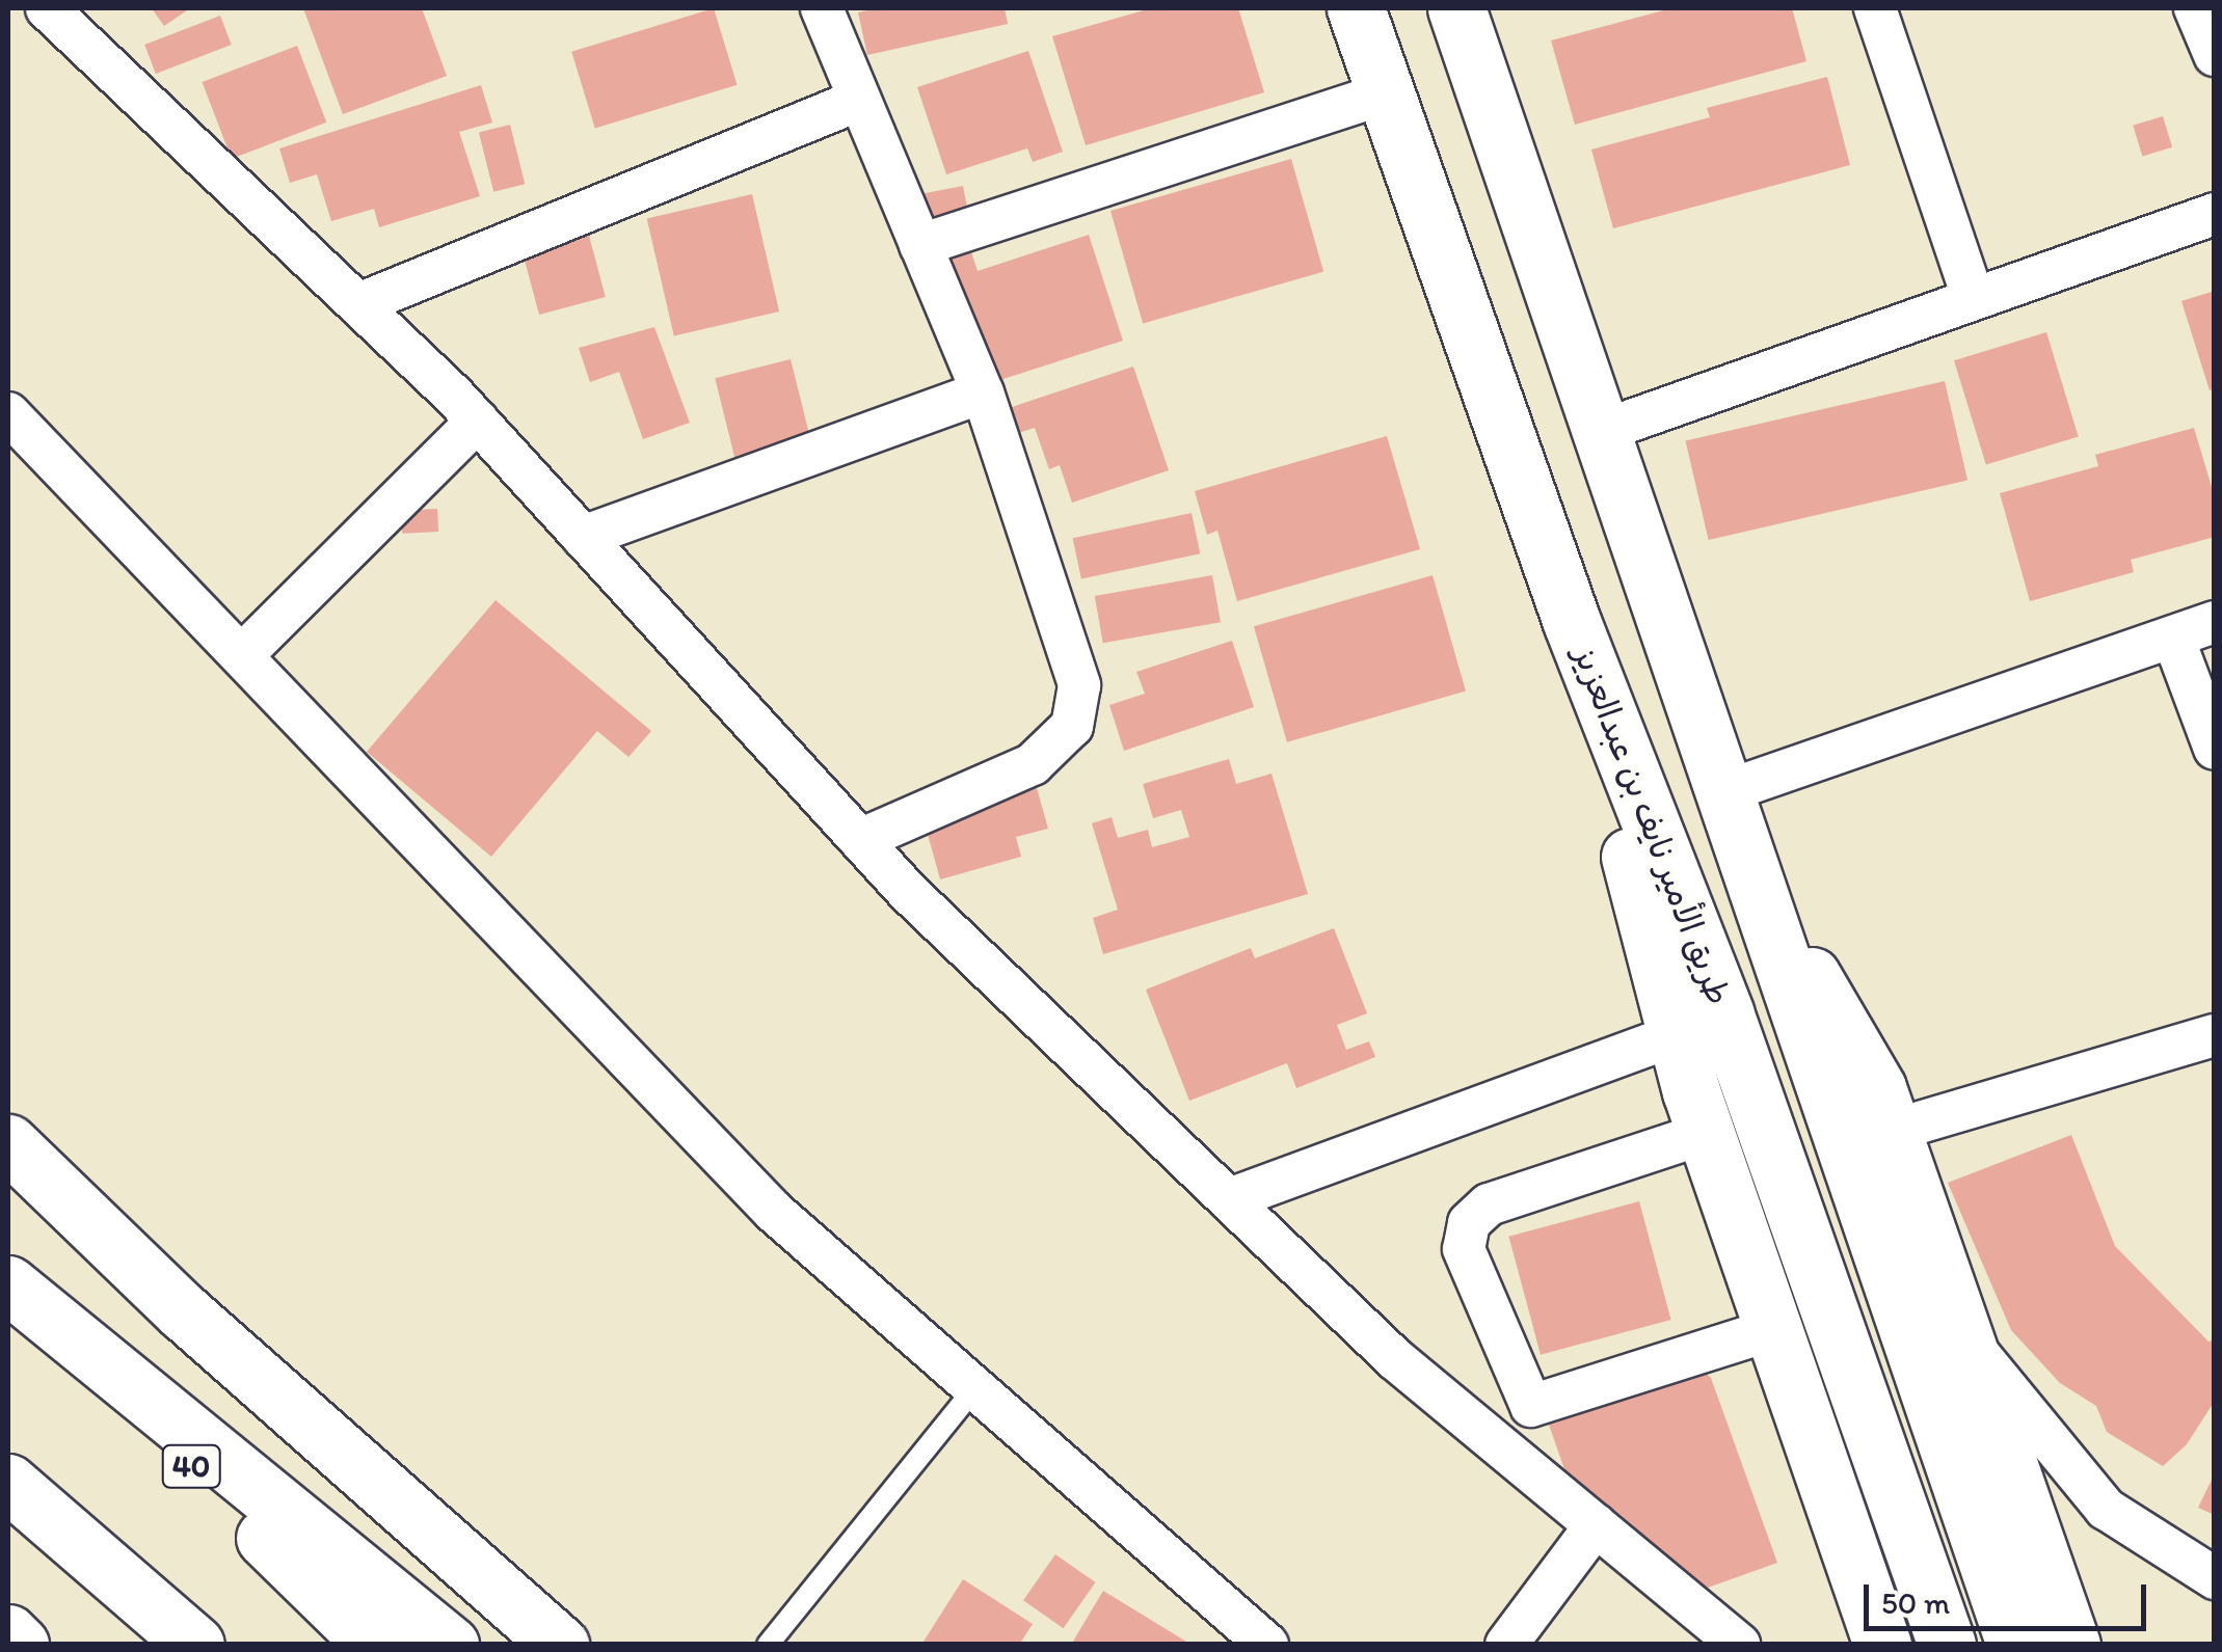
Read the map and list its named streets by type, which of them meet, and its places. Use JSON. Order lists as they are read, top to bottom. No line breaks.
{"streets":{"main road":["طريق الأمير نايف بن عبدالعزيز","40"]},"scale_bar":"50 m"}
